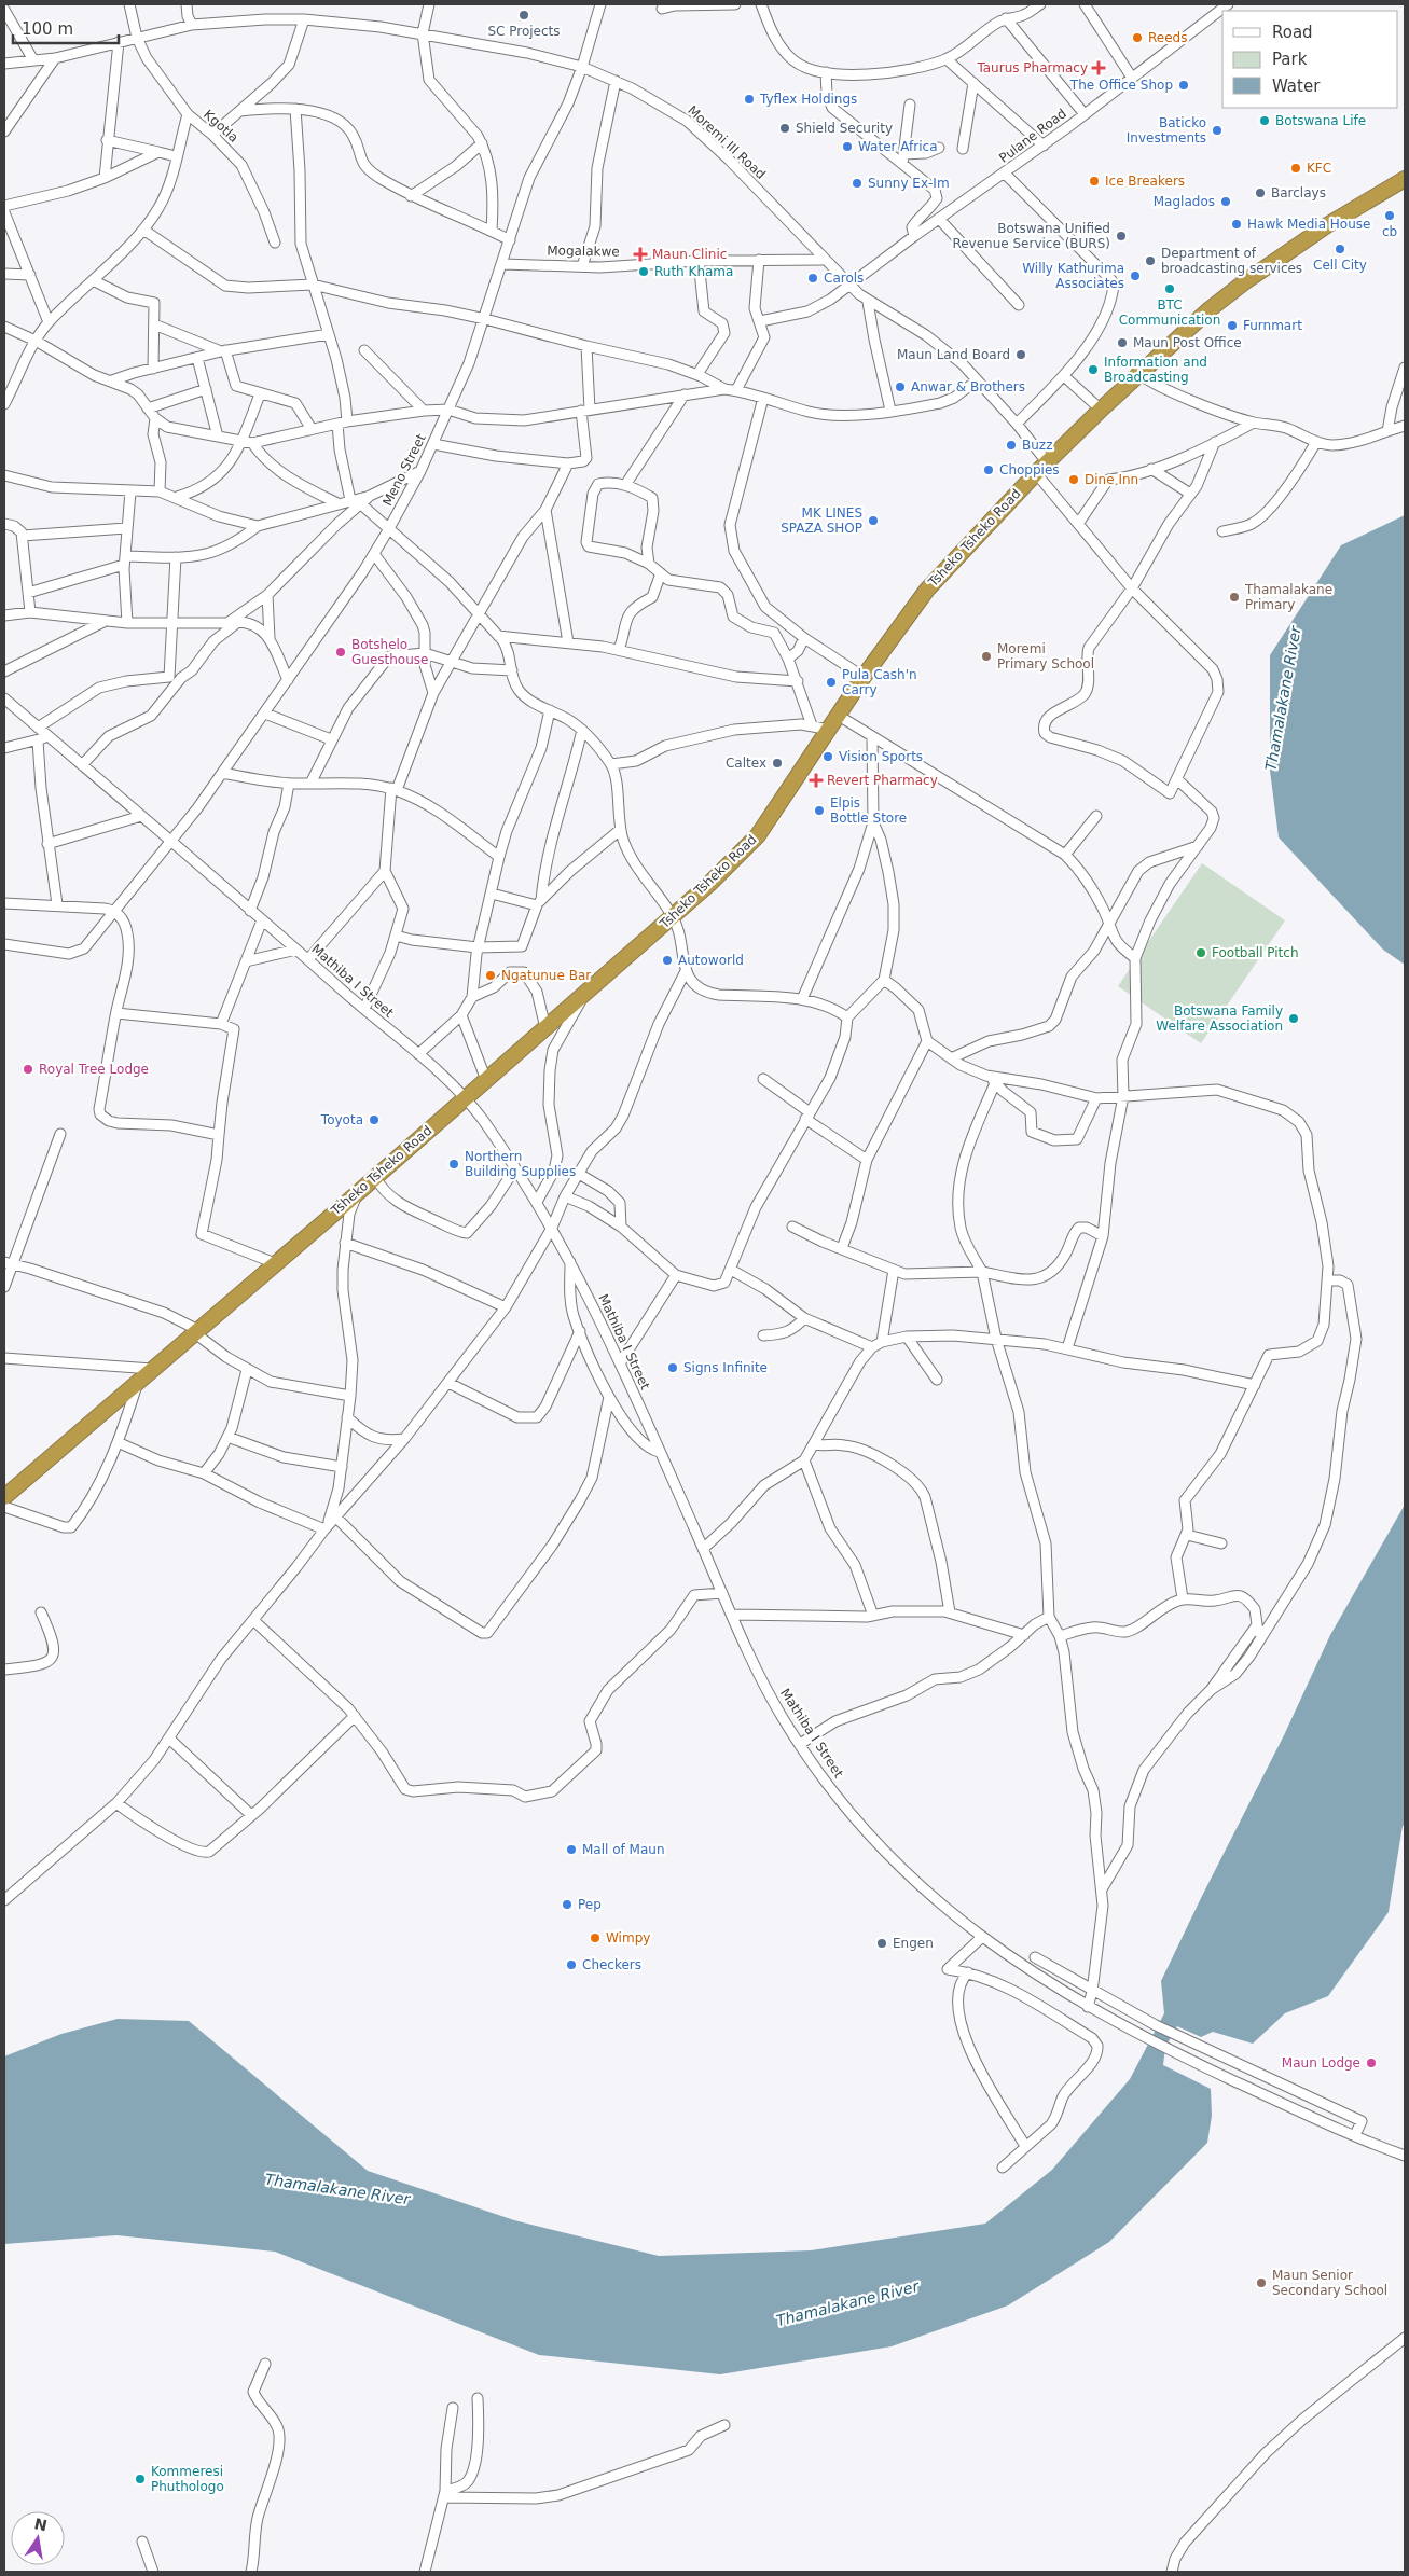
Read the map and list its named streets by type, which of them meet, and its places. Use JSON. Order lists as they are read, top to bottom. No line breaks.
{"streets":{"highway":["Tsheko Tsheko Road"],"street":["Kgotla","Pulane Road","Moremi III Road","Mogalakwe","Meno Street","Mathiba I Street"]},"crossings":[["Kgotla","Moremi III Road"],["Pulane Road","Moremi III Road"],["Moremi III Road","Mogalakwe"],["Moremi III Road","Meno Street"],["Moremi III Road","Tsheko Tsheko Road"],["Mogalakwe","Meno Street"],["Meno Street","Mathiba I Street"],["Tsheko Tsheko Road","Mathiba I Street"]],"water":["Thamalakane River"],"places":{"other":["SC Projects","Reeds","The Office Shop","Tyflex Holdings","Botswana Life","Shield Security","Baticko Investments","Water Africa","KFC","Ice Breakers","Sunny Ex-Im","Barclays","Maglados","cb","Hawk Media House","Botswana Unified Revenue Service (BURS)","Cell City","Department of broadcasting services","Ruth Khama","Willy Kathurima Associates","Carols","BTC Communication","Furnmart","Maun Post Office","Maun Land Board","Information and Broadcasting","Anwar & Brothers","Buzz","Choppies","Dine Inn","MK LINES SPAZA SHOP","Thamalakane Primary","Botshelo Guesthouse","Moremi Primary School","Pula Cash'n Carry","Vision Sports","Caltex","Elpis Bottle Store","Football Pitch","Autoworld","Ngatunue Bar","Botswana Family Welfare Association","Royal Tree Lodge","Toyota","Northern Building Supplies","Signs Infinite","Mall of Maun","Pep","Wimpy","Engen","Checkers","Maun Lodge","Maun Senior Secondary School","Kommeresi Phuthologo"],"health":["Taurus Pharmacy","Maun Clinic","Revert Pharmacy"]},"legend":["Road","Park","Water"],"scale_bar":"100 m","north":"top"}
